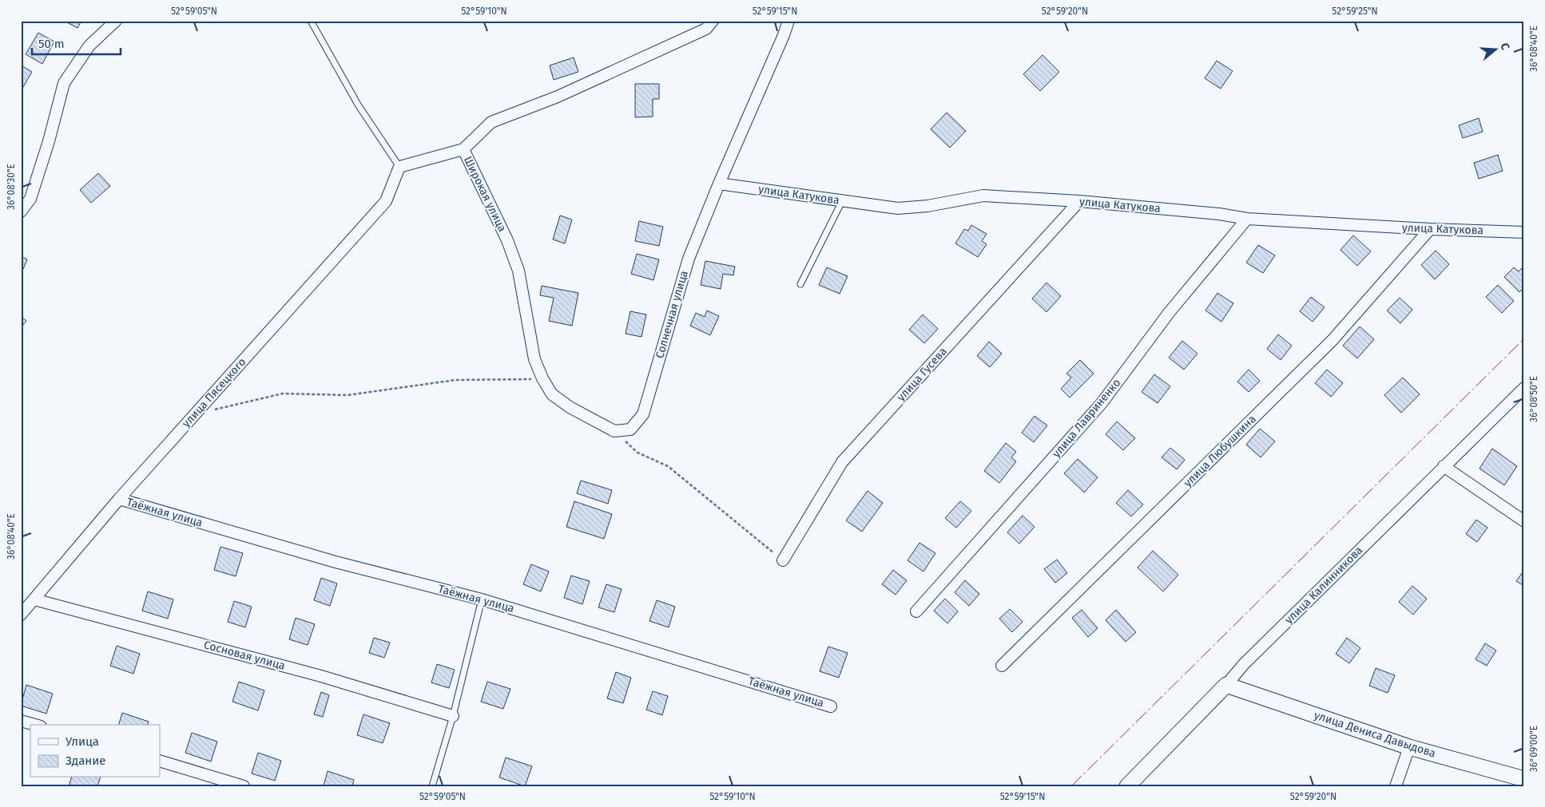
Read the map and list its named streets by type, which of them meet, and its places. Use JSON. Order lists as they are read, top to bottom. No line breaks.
{"streets":{"main road":["улица Калинникова","улица Дениса Давыдова"],"street":["Широкая улица","улица Катукова","Солнечная улица","улица Гусева","улица Пясецкого","улица Лавриненко","улица Любушкина","Таёжная улица","Сосновая улица"]},"crossings":[["Широкая улица","Солнечная улица"],["улица Катукова","Солнечная улица"],["улица Катукова","улица Гусева"],["улица Катукова","улица Лавриненко"],["улица Катукова","улица Любушкина"],["улица Пясецкого","Таёжная улица"],["улица Пясецкого","Сосновая улица"],["улица Калинникова","улица Дениса Давыдова"]],"legend":["Улица","Здание"],"scale_bar":"50 m","north":"right","coordinates":["52°59'05\"N","52°59'10\"N","52°59'15\"N","52°59'20\"N","52°59'25\"N","36°08'40\"E","36°08'30\"E","36°08'50\"E","36°09'00\"E"]}
